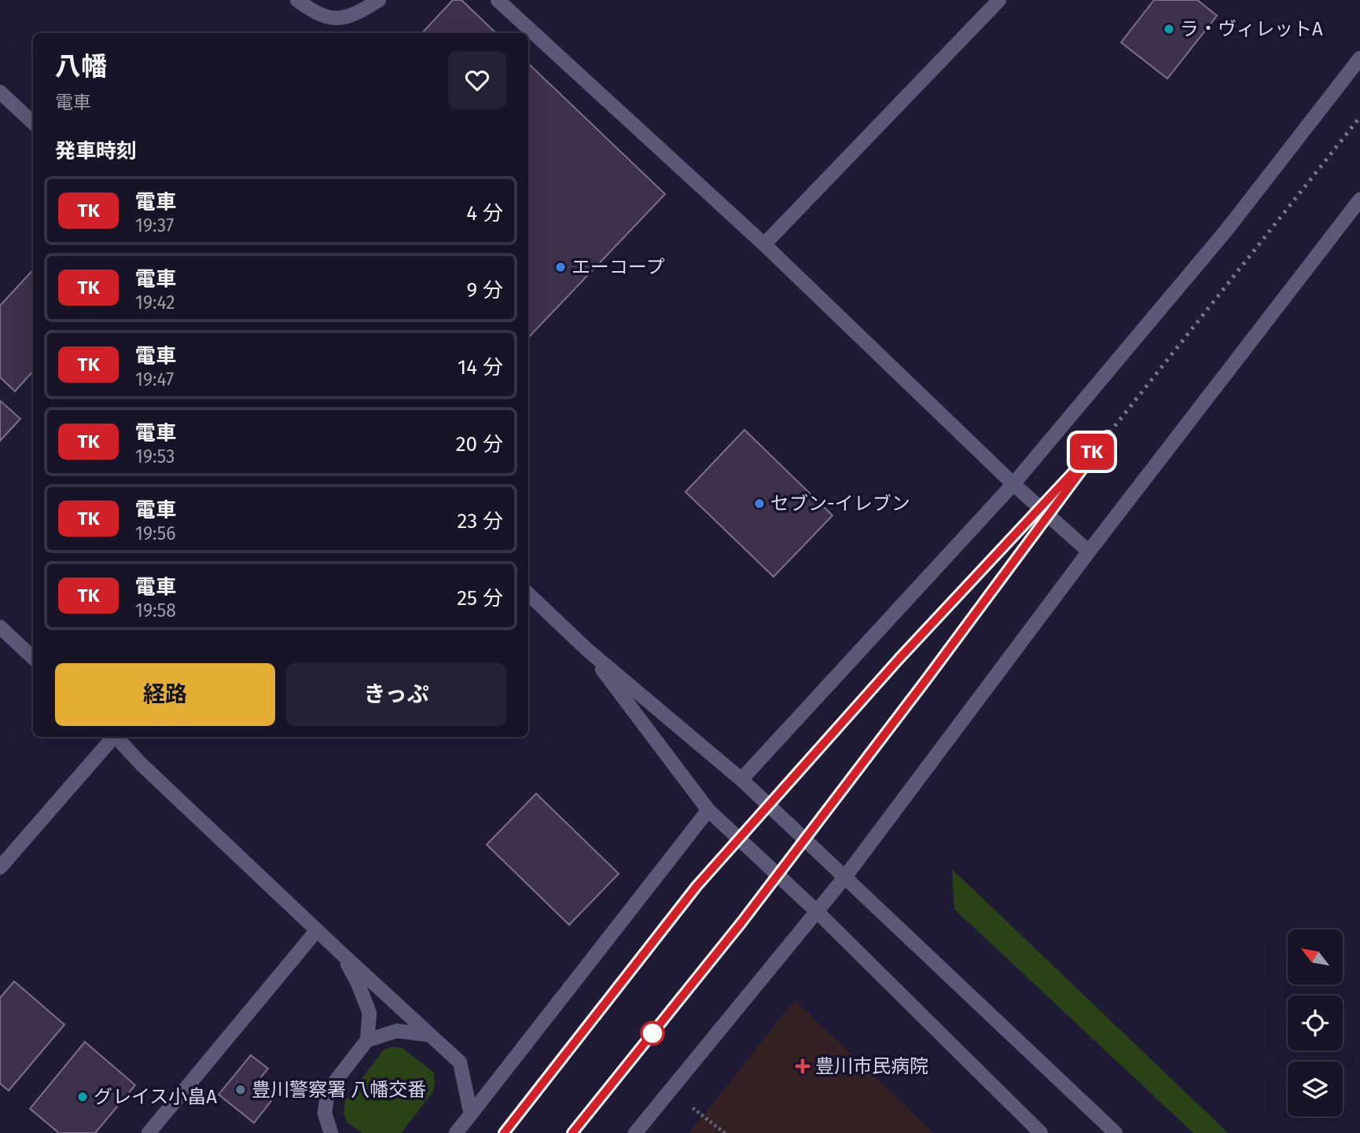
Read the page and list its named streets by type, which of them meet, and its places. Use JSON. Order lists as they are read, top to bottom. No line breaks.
{"places":{"other":["ラ・ヴィレットA","エーコープ","セブン-イレブン","豊川警察署 八幡交番","グレイス小畠A"],"health":["豊川市民病院"]},"north":"top left","page":{"on_map":"TK","heading":[["八幡","電車"],"発車時刻"],"list":[{"mark":"TK","name":"電車","note":"19:37","value":"4 分"},{"mark":"TK","name":"電車","note":"19:42","value":"9 分"},{"mark":"TK","name":"電車","note":"19:47","value":"14 分"},{"mark":"TK","name":"電車","note":"19:53","value":"20 分"},{"mark":"TK","name":"電車","note":"19:56","value":"23 分"},{"mark":"TK","name":"電車","note":"19:58","value":"25 分"}],"buttons":["経路","きっぷ"]}}
